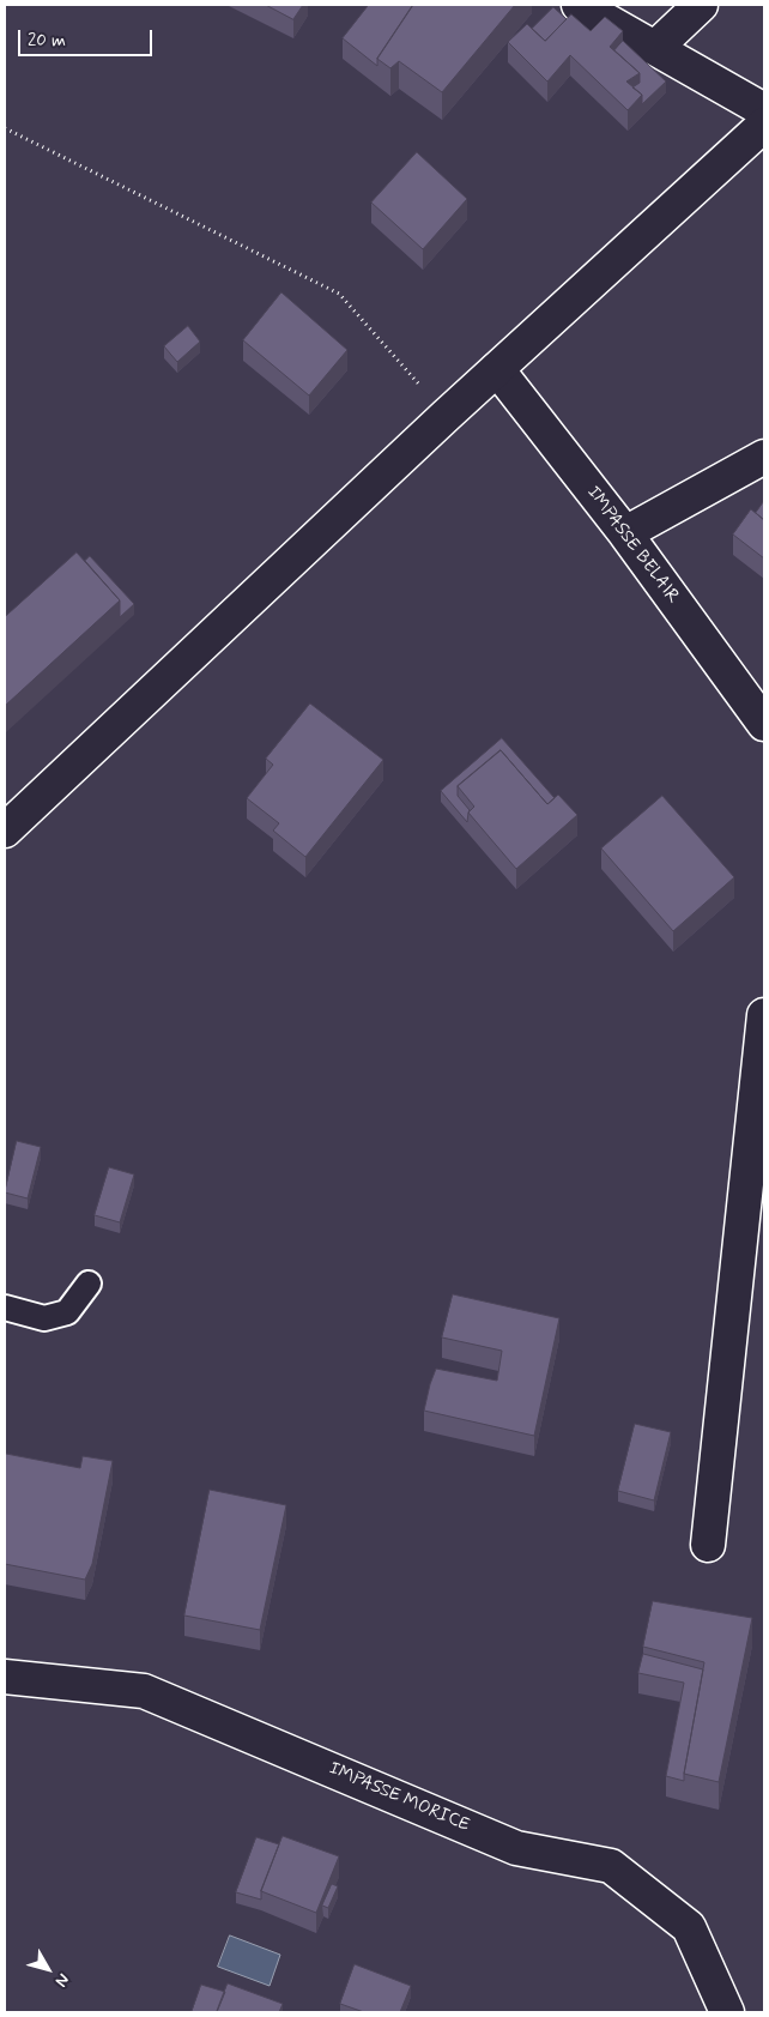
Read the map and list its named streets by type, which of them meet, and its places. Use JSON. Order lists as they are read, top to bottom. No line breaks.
{"streets":{"street":["IMPASSE BELAIR","IMPASSE MORICE"]},"scale_bar":"20 m","north":"bottom right"}
